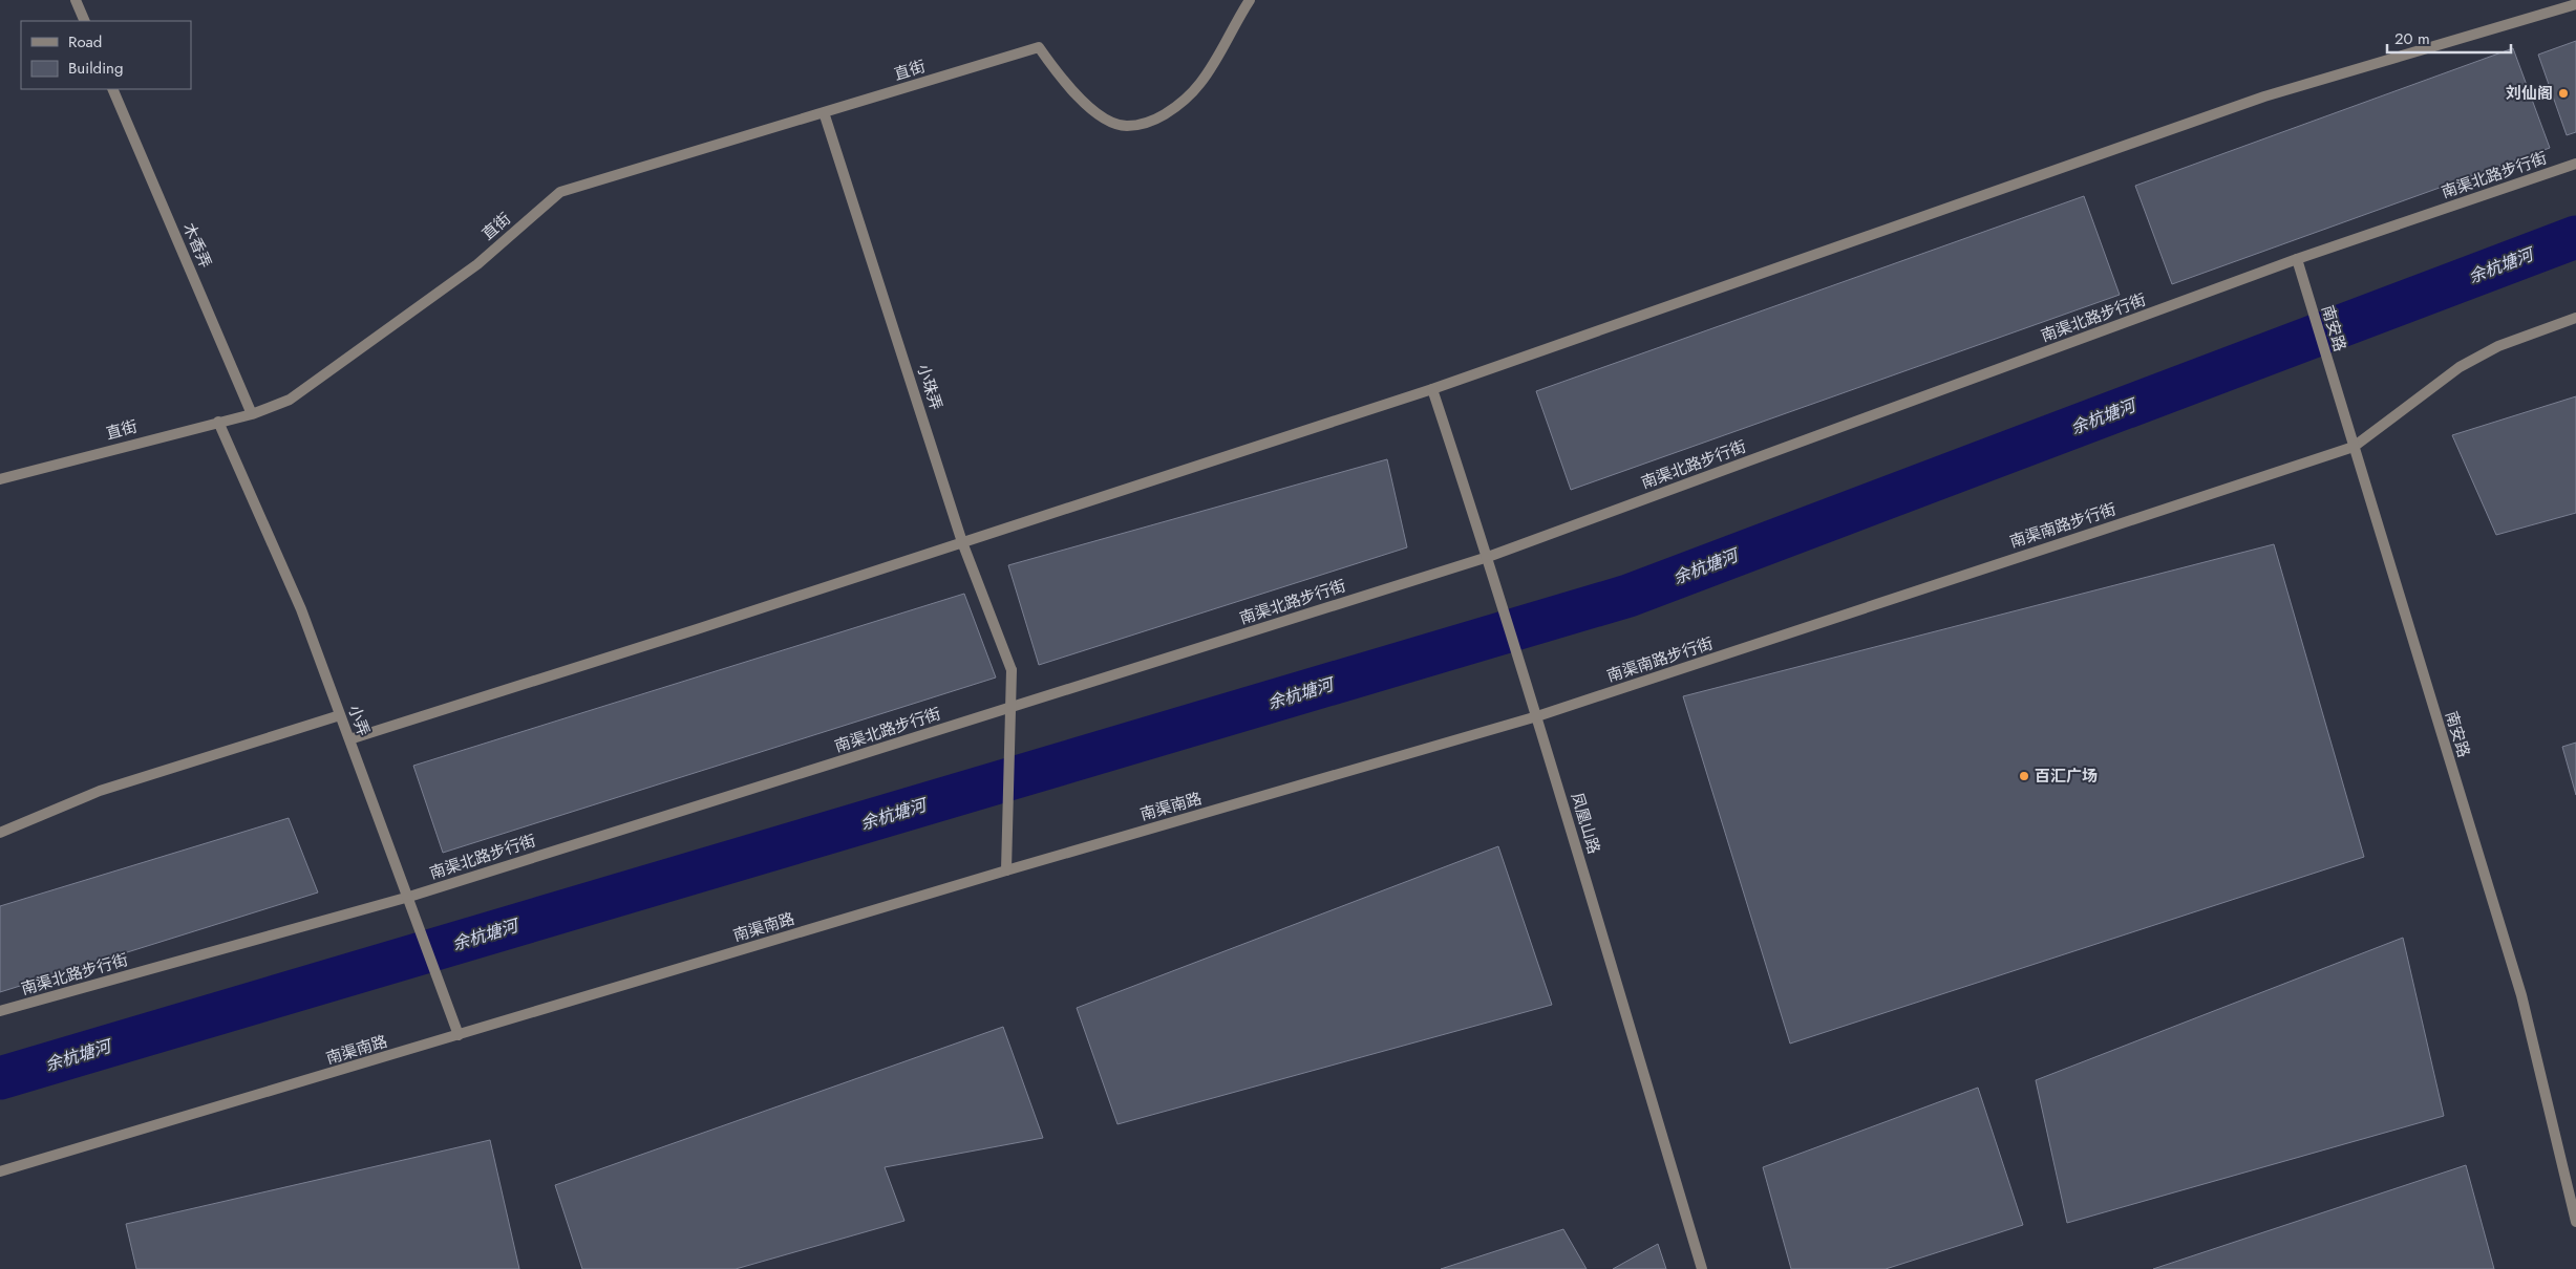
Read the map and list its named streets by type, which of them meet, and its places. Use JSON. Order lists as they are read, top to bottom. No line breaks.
{"streets":{"street":["直街","南渠北路步行街","木香弄","南安路","小珠弄","南渠南路步行街","小弄","南渠南路","凤凰山路"]},"crossings":[["直街","木香弄"],["直街","小珠弄"],["直街","小弄"],["南渠北路步行街","南安路"],["南渠北路步行街","小弄"],["南渠北路步行街","凤凰山路"],["南安路","南渠南路步行街"],["小珠弄","南渠南路"],["南渠南路步行街","南渠南路"],["南渠南路步行街","凤凰山路"],["小弄","南渠南路"],["南渠南路","凤凰山路"]],"water":["余杭塘河"],"places":["刘仙阁","百汇广场"],"legend":["Road","Building"],"scale_bar":"20 m"}
